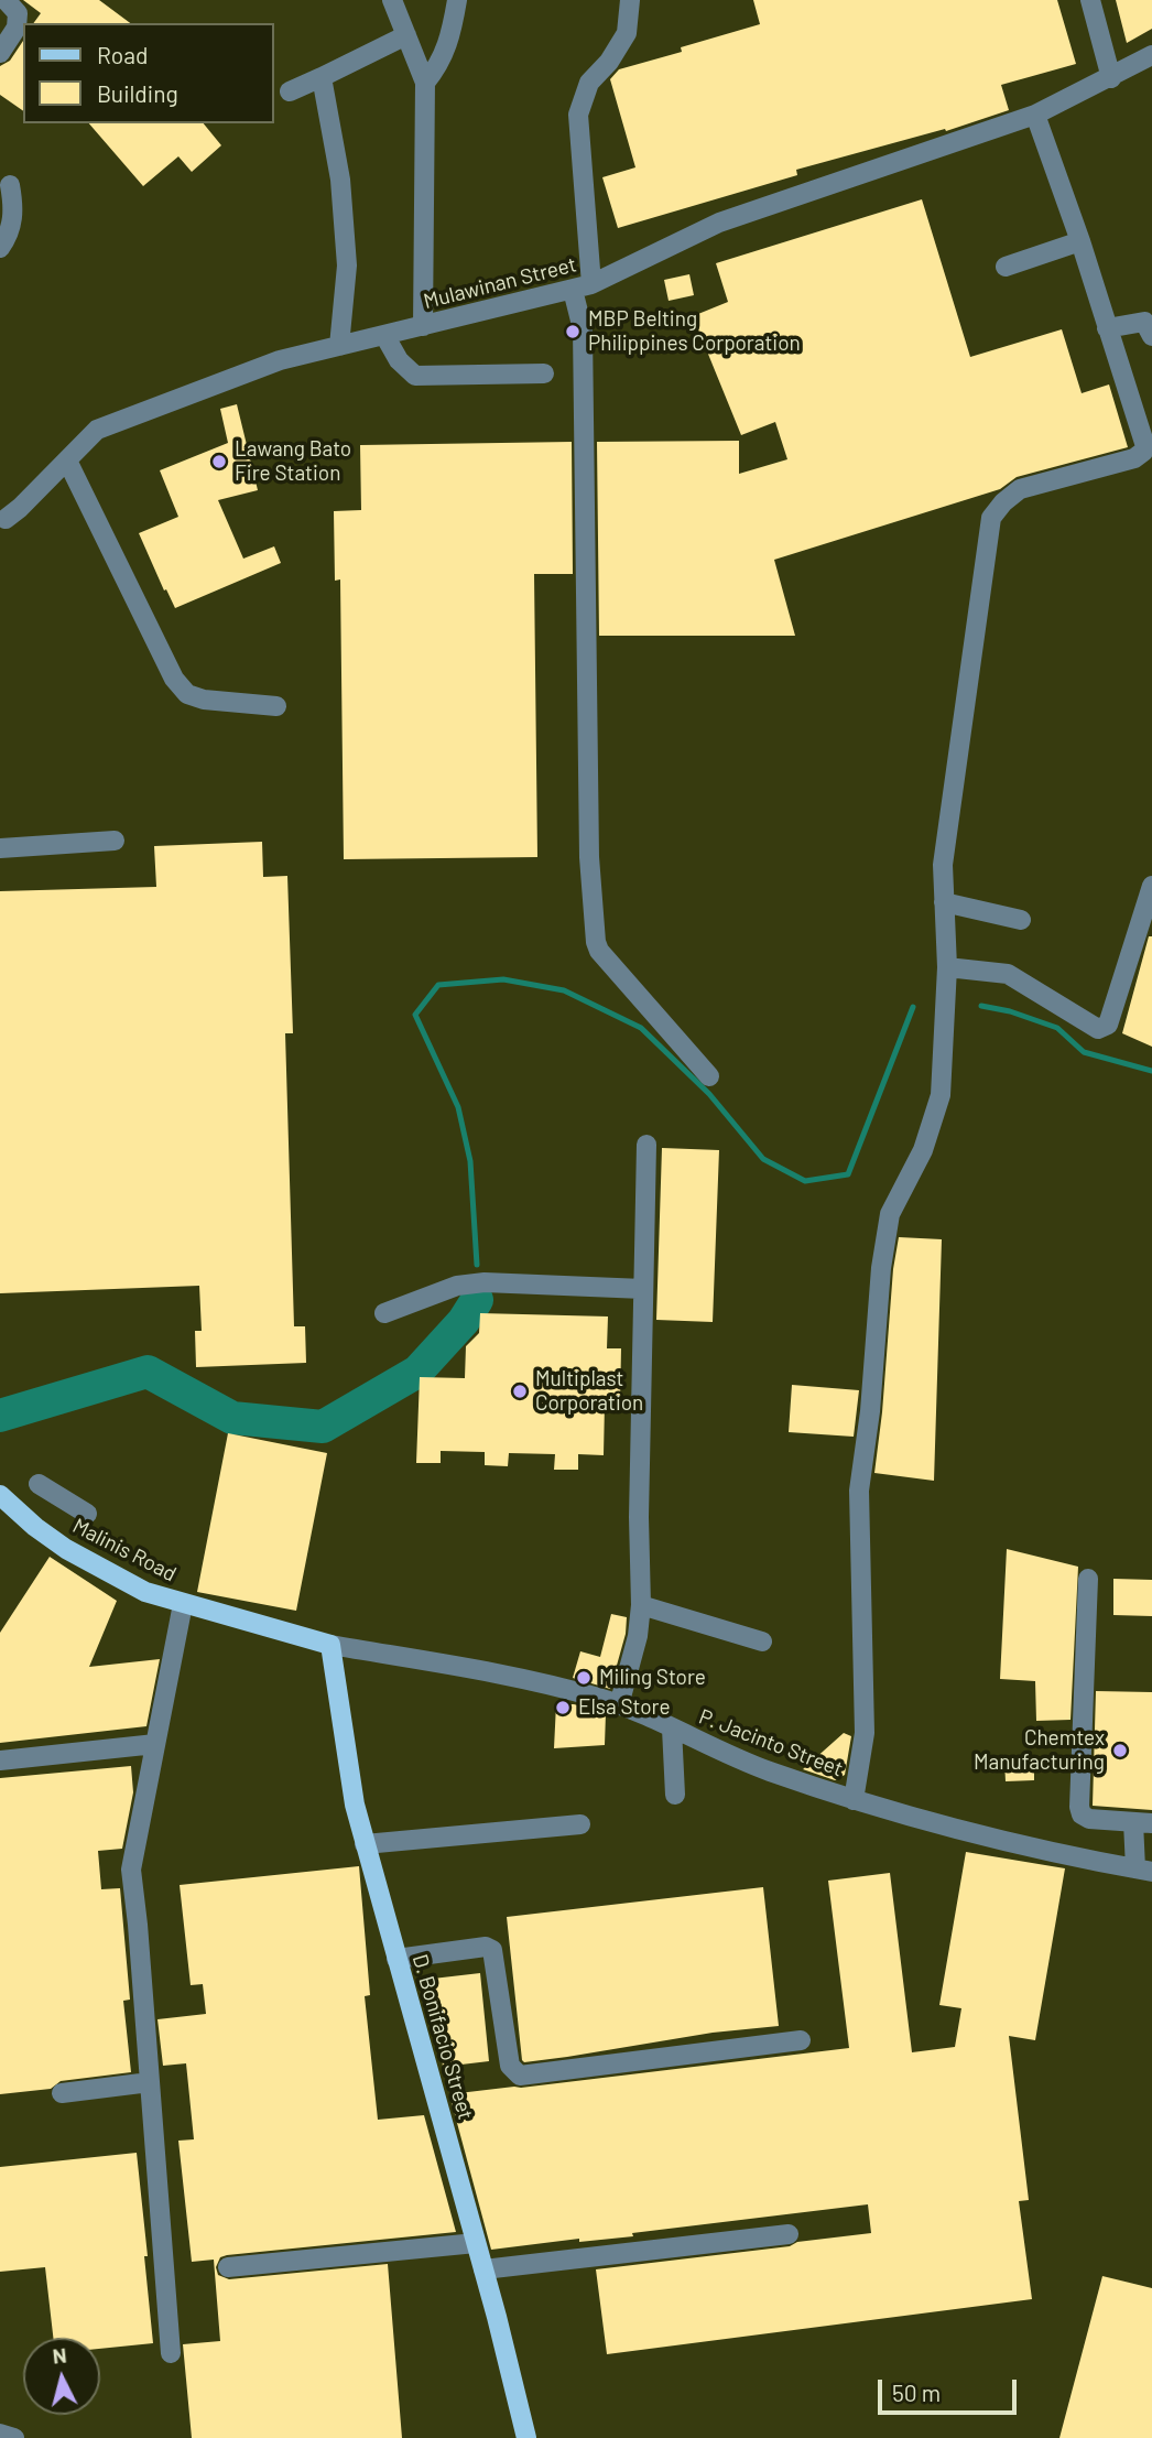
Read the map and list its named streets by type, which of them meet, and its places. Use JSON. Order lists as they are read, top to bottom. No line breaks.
{"streets":{"main road":["Malinis Road","D. Bonifacio Street"],"street":["Mulawinan Street","P. Jacinto Street"]},"crossings":[["Malinis Road","P. Jacinto Street"],["Malinis Road","D. Bonifacio Street"],["P. Jacinto Street","D. Bonifacio Street"]],"places":["MBP Belting Philippines Corporation","Lawang Bato Fire Station","Multiplast Corporation","Miling Store","Elsa Store","Chemtex Manufacturing"],"legend":["Road","Building"],"scale_bar":"50 m","north":"top"}
